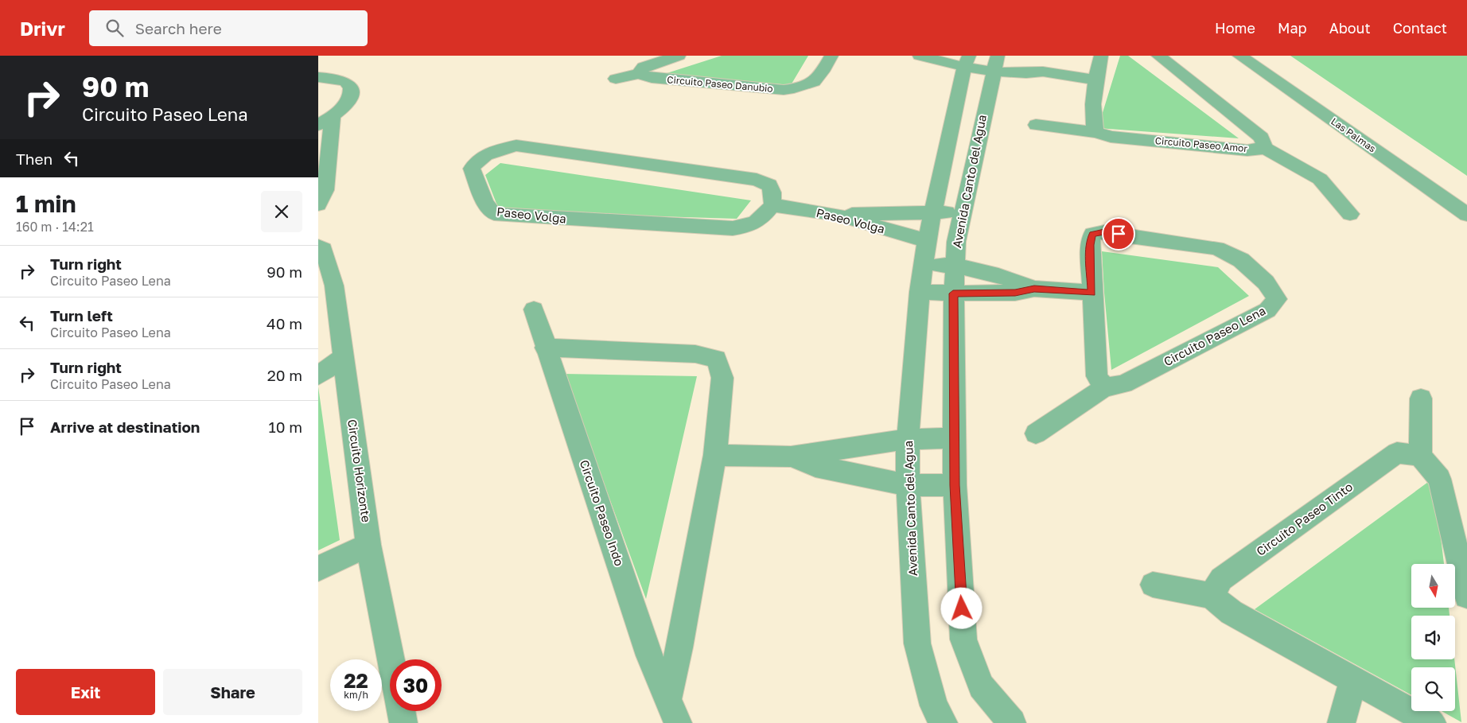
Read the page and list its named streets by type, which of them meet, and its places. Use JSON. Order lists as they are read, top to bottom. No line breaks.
{"streets":{"street":["Circuito Paseo Danubio","Las Palmas","Circuito Paseo Amor","Avenida Canto del Agua","Paseo Volga","Circuito Paseo Lena","Circuito Horizonte","Circuito Paseo Indo","Circuito Paseo Tinto"]},"crossings":[["Avenida Canto del Agua","Paseo Volga"]],"north":"bottom","page":{"header":"Drivr","search":"Search here","nav":["Home","Map","About","Contact"],"turn":["90 m","Circuito Paseo Lena"],"then":"Then","heading":["1 min","160 m · 14:21"],"list":[{"name":"Turn right","note":"Circuito Paseo Lena","value":"90 m"},{"name":"Turn left","note":"Circuito Paseo Lena","value":"40 m"},{"name":"Turn right","note":"Circuito Paseo Lena","value":"20 m"},{"name":"Arrive at destination","value":"10 m"}],"speed":"22 km/h","limit":"30","buttons":["Exit","Share"]}}
